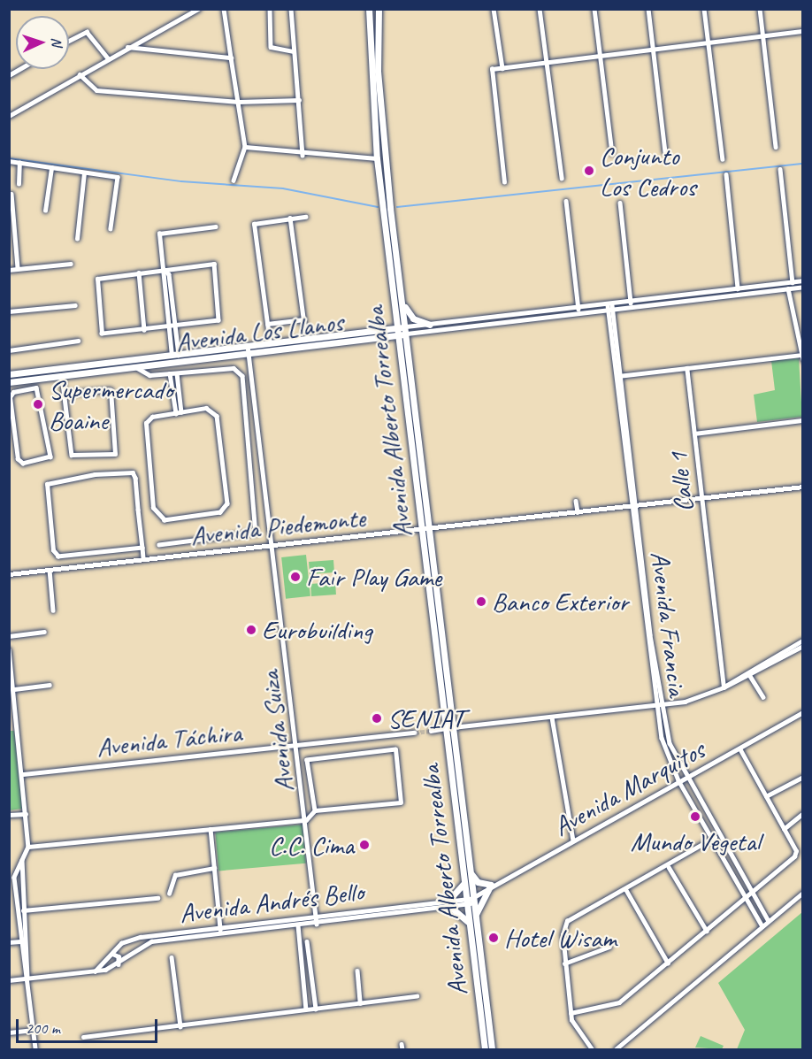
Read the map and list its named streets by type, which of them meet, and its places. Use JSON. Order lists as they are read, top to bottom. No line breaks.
{"streets":{"main road":["Avenida Los Llanos","Avenida Alberto Torrealba"],"street":["Calle 1","Avenida Piedemonte","Avenida Francia","Avenida Suiza","Avenida Táchira","Avenida Marquitos","Avenida Andrés Bello"]},"crossings":[["Avenida Los Llanos","Avenida Alberto Torrealba"],["Avenida Los Llanos","Avenida Francia"],["Avenida Los Llanos","Avenida Suiza"],["Avenida Alberto Torrealba","Avenida Piedemonte"],["Avenida Alberto Torrealba","Avenida Marquitos"],["Avenida Alberto Torrealba","Avenida Andrés Bello"],["Calle 1","Avenida Piedemonte"],["Avenida Piedemonte","Avenida Francia"],["Avenida Piedemonte","Avenida Suiza"],["Avenida Francia","Avenida Marquitos"],["Avenida Suiza","Avenida Táchira"],["Avenida Suiza","Avenida Andrés Bello"],["Avenida Marquitos","Avenida Andrés Bello"]],"places":["Conjunto Los Cedros","Supermercado Boaine","Fair Play Game","Banco Exterior","Eurobuilding","SENIAT","Mundo Vegetal","C.C. Cima","Hotel Wisam"],"scale_bar":"200 m","north":"right"}
